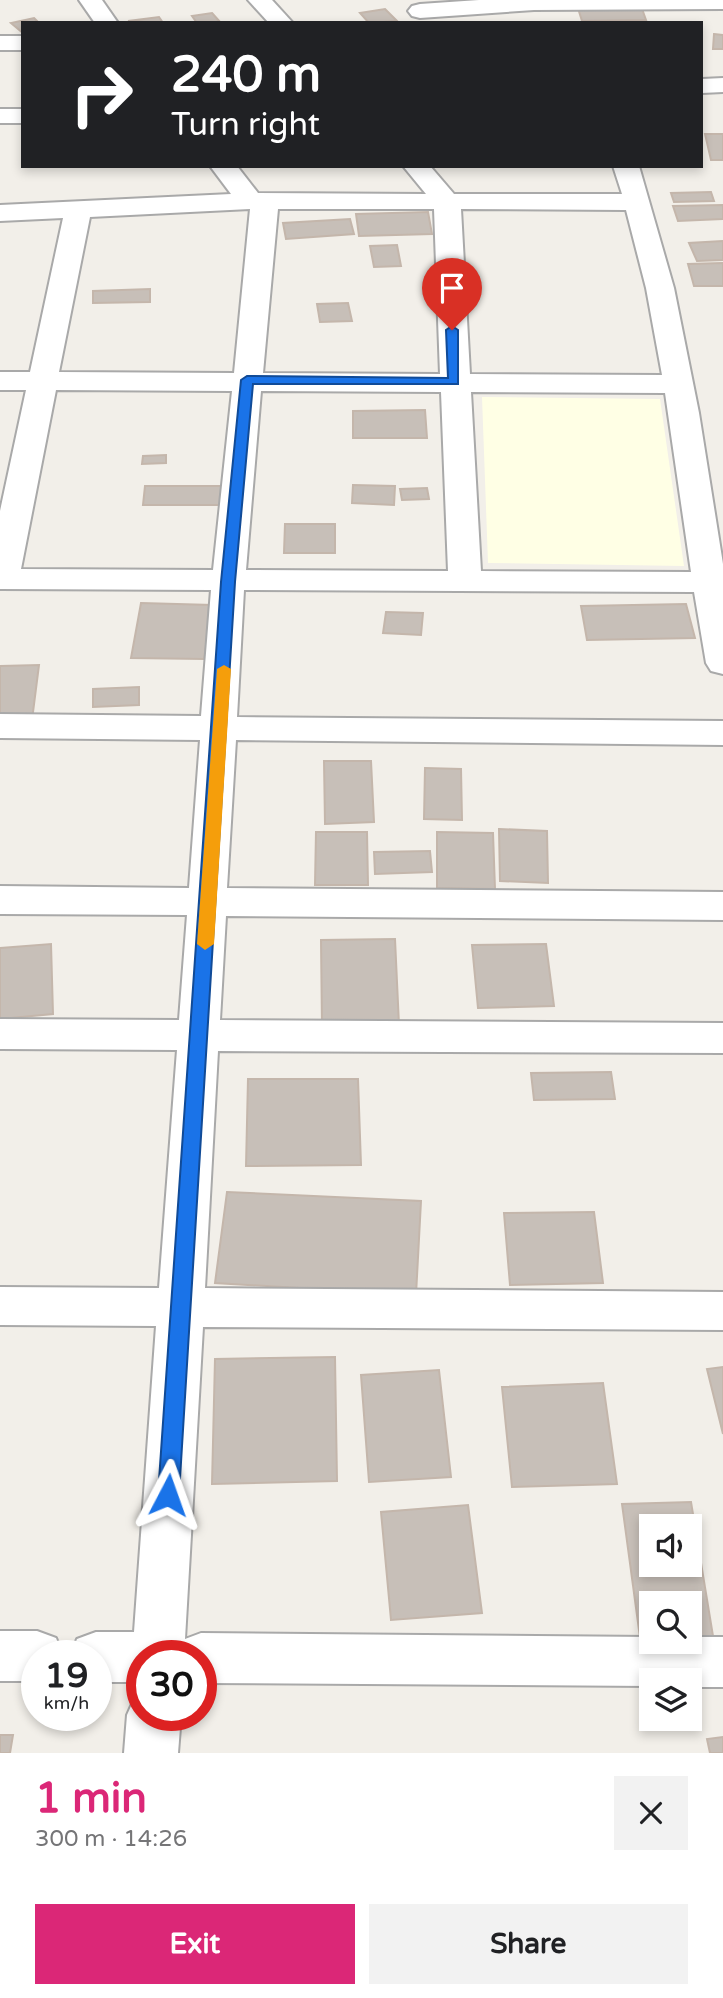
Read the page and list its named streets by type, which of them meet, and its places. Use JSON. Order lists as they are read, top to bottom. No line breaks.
{"page":{"turn":["240 m","Turn right"],"speed":"19 km/h","limit":"30","heading":["1 min","300 m · 14:26"],"buttons":["Exit","Share"]}}
